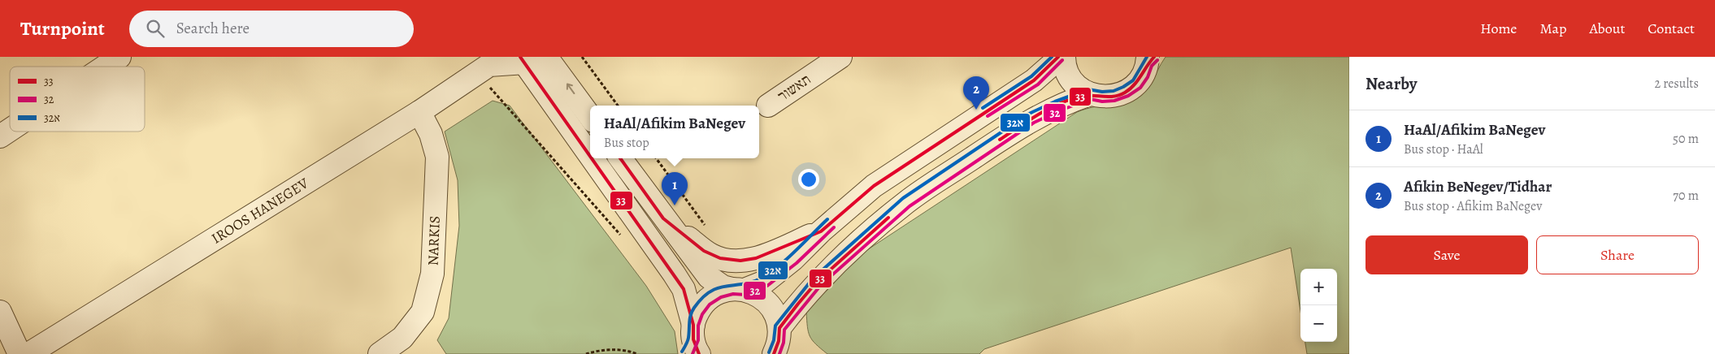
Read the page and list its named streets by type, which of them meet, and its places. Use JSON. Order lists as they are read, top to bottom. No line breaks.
{"streets":{"street":["תאשור","IROOS HANEGEV","NARKIS"]},"crossings":[["IROOS HANEGEV","NARKIS"]],"lines":["transit line 33","transit line 32א","transit line 32"],"legend":["33","32","32א"],"page":{"header":"Turnpoint","search":"Search here","nav":["Home","Map","About","Contact"],"heading":["Nearby","2 results"],"pins":["2","1"],"popup":["HaAl/Afikim BaNegev","Bus stop"],"list":[{"mark":"1","name":"HaAl/Afikim BaNegev","note":"Bus stop · HaAl","value":"50 m"},{"mark":"2","name":"Afikin BeNegev/Tidhar","note":"Bus stop · Afikim BaNegev","value":"70 m"}],"buttons":["Save","Share"],"map_buttons":["+","−"]}}
